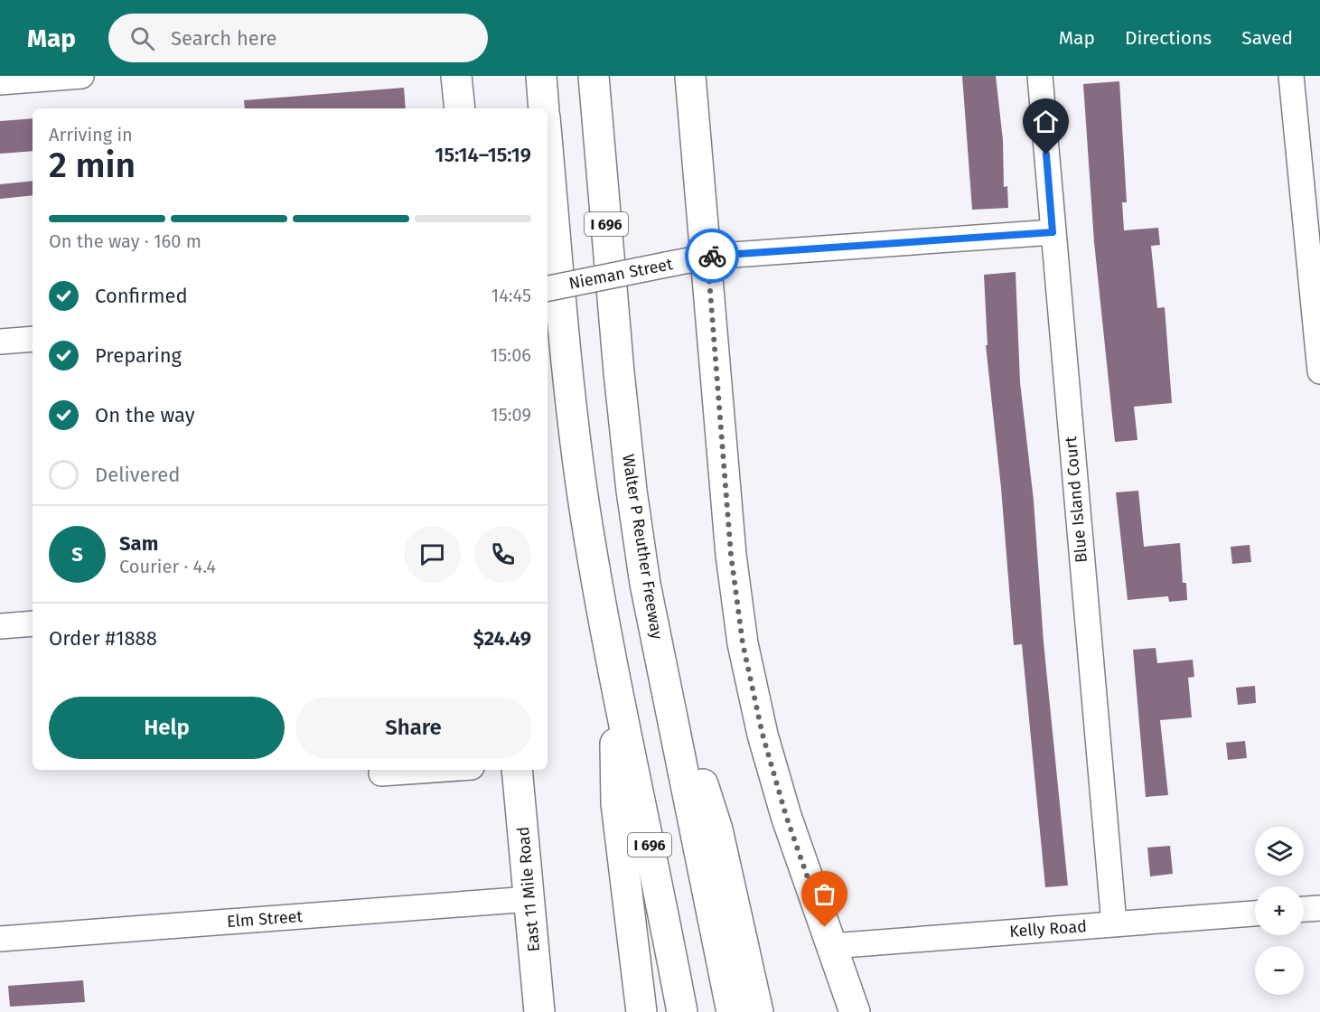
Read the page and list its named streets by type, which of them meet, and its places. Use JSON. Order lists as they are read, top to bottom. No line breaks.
{"streets":{"main road":["I 696","Walter P Reuther Freeway","East 11 Mile Road"],"street":["Nieman Street","Blue Island Court","Elm Street","Kelly Road"]},"crossings":[["Nieman Street","Blue Island Court"],["Blue Island Court","Kelly Road"],["East 11 Mile Road","Elm Street"]],"page":{"header":"Map","search":"Search here","nav":["Map","Directions","Saved"],"heading":["2 min","Arriving in","15:14–15:19"],"panel":["Sam","Courier · 4.4","Order #1888","$24.49"],"bar":"On the way · 160 m","list":[["Confirmed","14:45"],["Preparing","15:06"],["On the way","15:09"],"Delivered"],"round":"S","buttons":["Help","Share"],"map_buttons":["+","−"]}}
